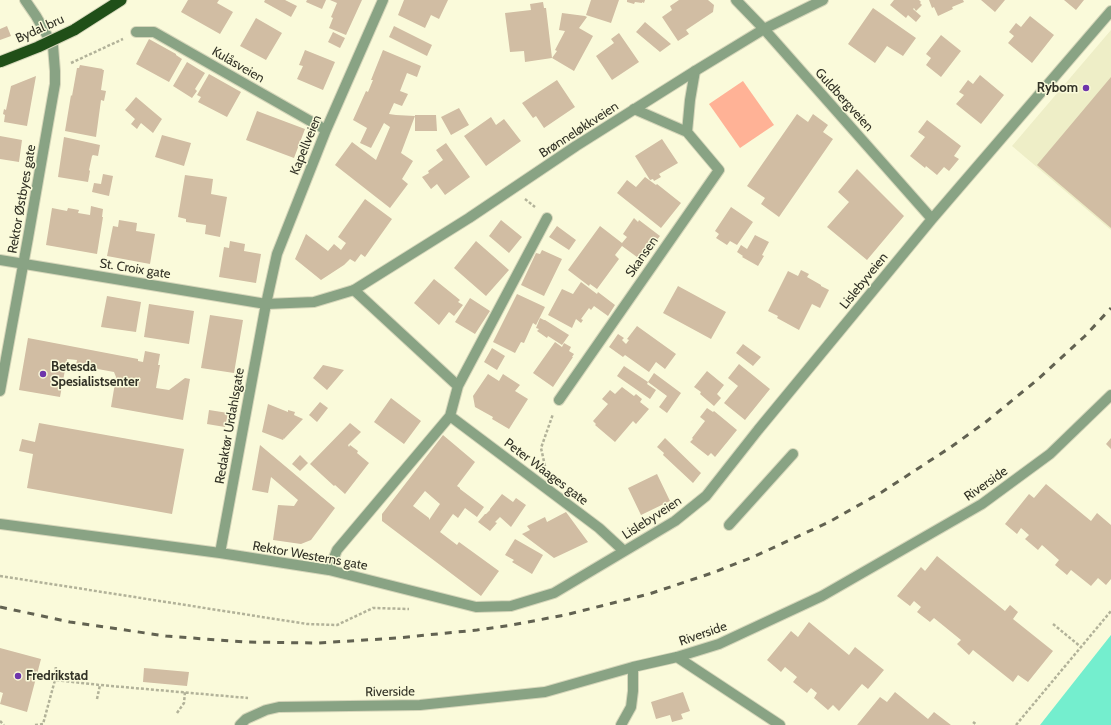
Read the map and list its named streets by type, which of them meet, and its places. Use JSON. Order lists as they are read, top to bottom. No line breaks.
{"streets":{"highway":["Bydal bru"],"street":["Kulåsveien","Guldbergveien","Brønneløkkveien","Kapellveien","Rektor Østbyes gate","Skansen","St. Croix gate","Lislebyveien","Redaktør Urdahlsgate","Peter Waages gate","Riverside","Rektor Westerns gate"]},"crossings":[["Kulåsveien","Kapellveien"],["Guldbergveien","Brønneløkkveien"],["Guldbergveien","Lislebyveien"],["Brønneløkkveien","Kapellveien"],["Brønneløkkveien","Skansen"],["Brønneløkkveien","St. Croix gate"],["Brønneløkkveien","Redaktør Urdahlsgate"],["Kapellveien","St. Croix gate"],["Kapellveien","Redaktør Urdahlsgate"],["Rektor Østbyes gate","St. Croix gate"],["St. Croix gate","Redaktør Urdahlsgate"],["Lislebyveien","Peter Waages gate"],["Lislebyveien","Rektor Westerns gate"],["Redaktør Urdahlsgate","Rektor Westerns gate"],["Peter Waages gate","Rektor Westerns gate"]],"places":["Rybom","Betesda Spesialistsenter","Fredrikstad"]}
